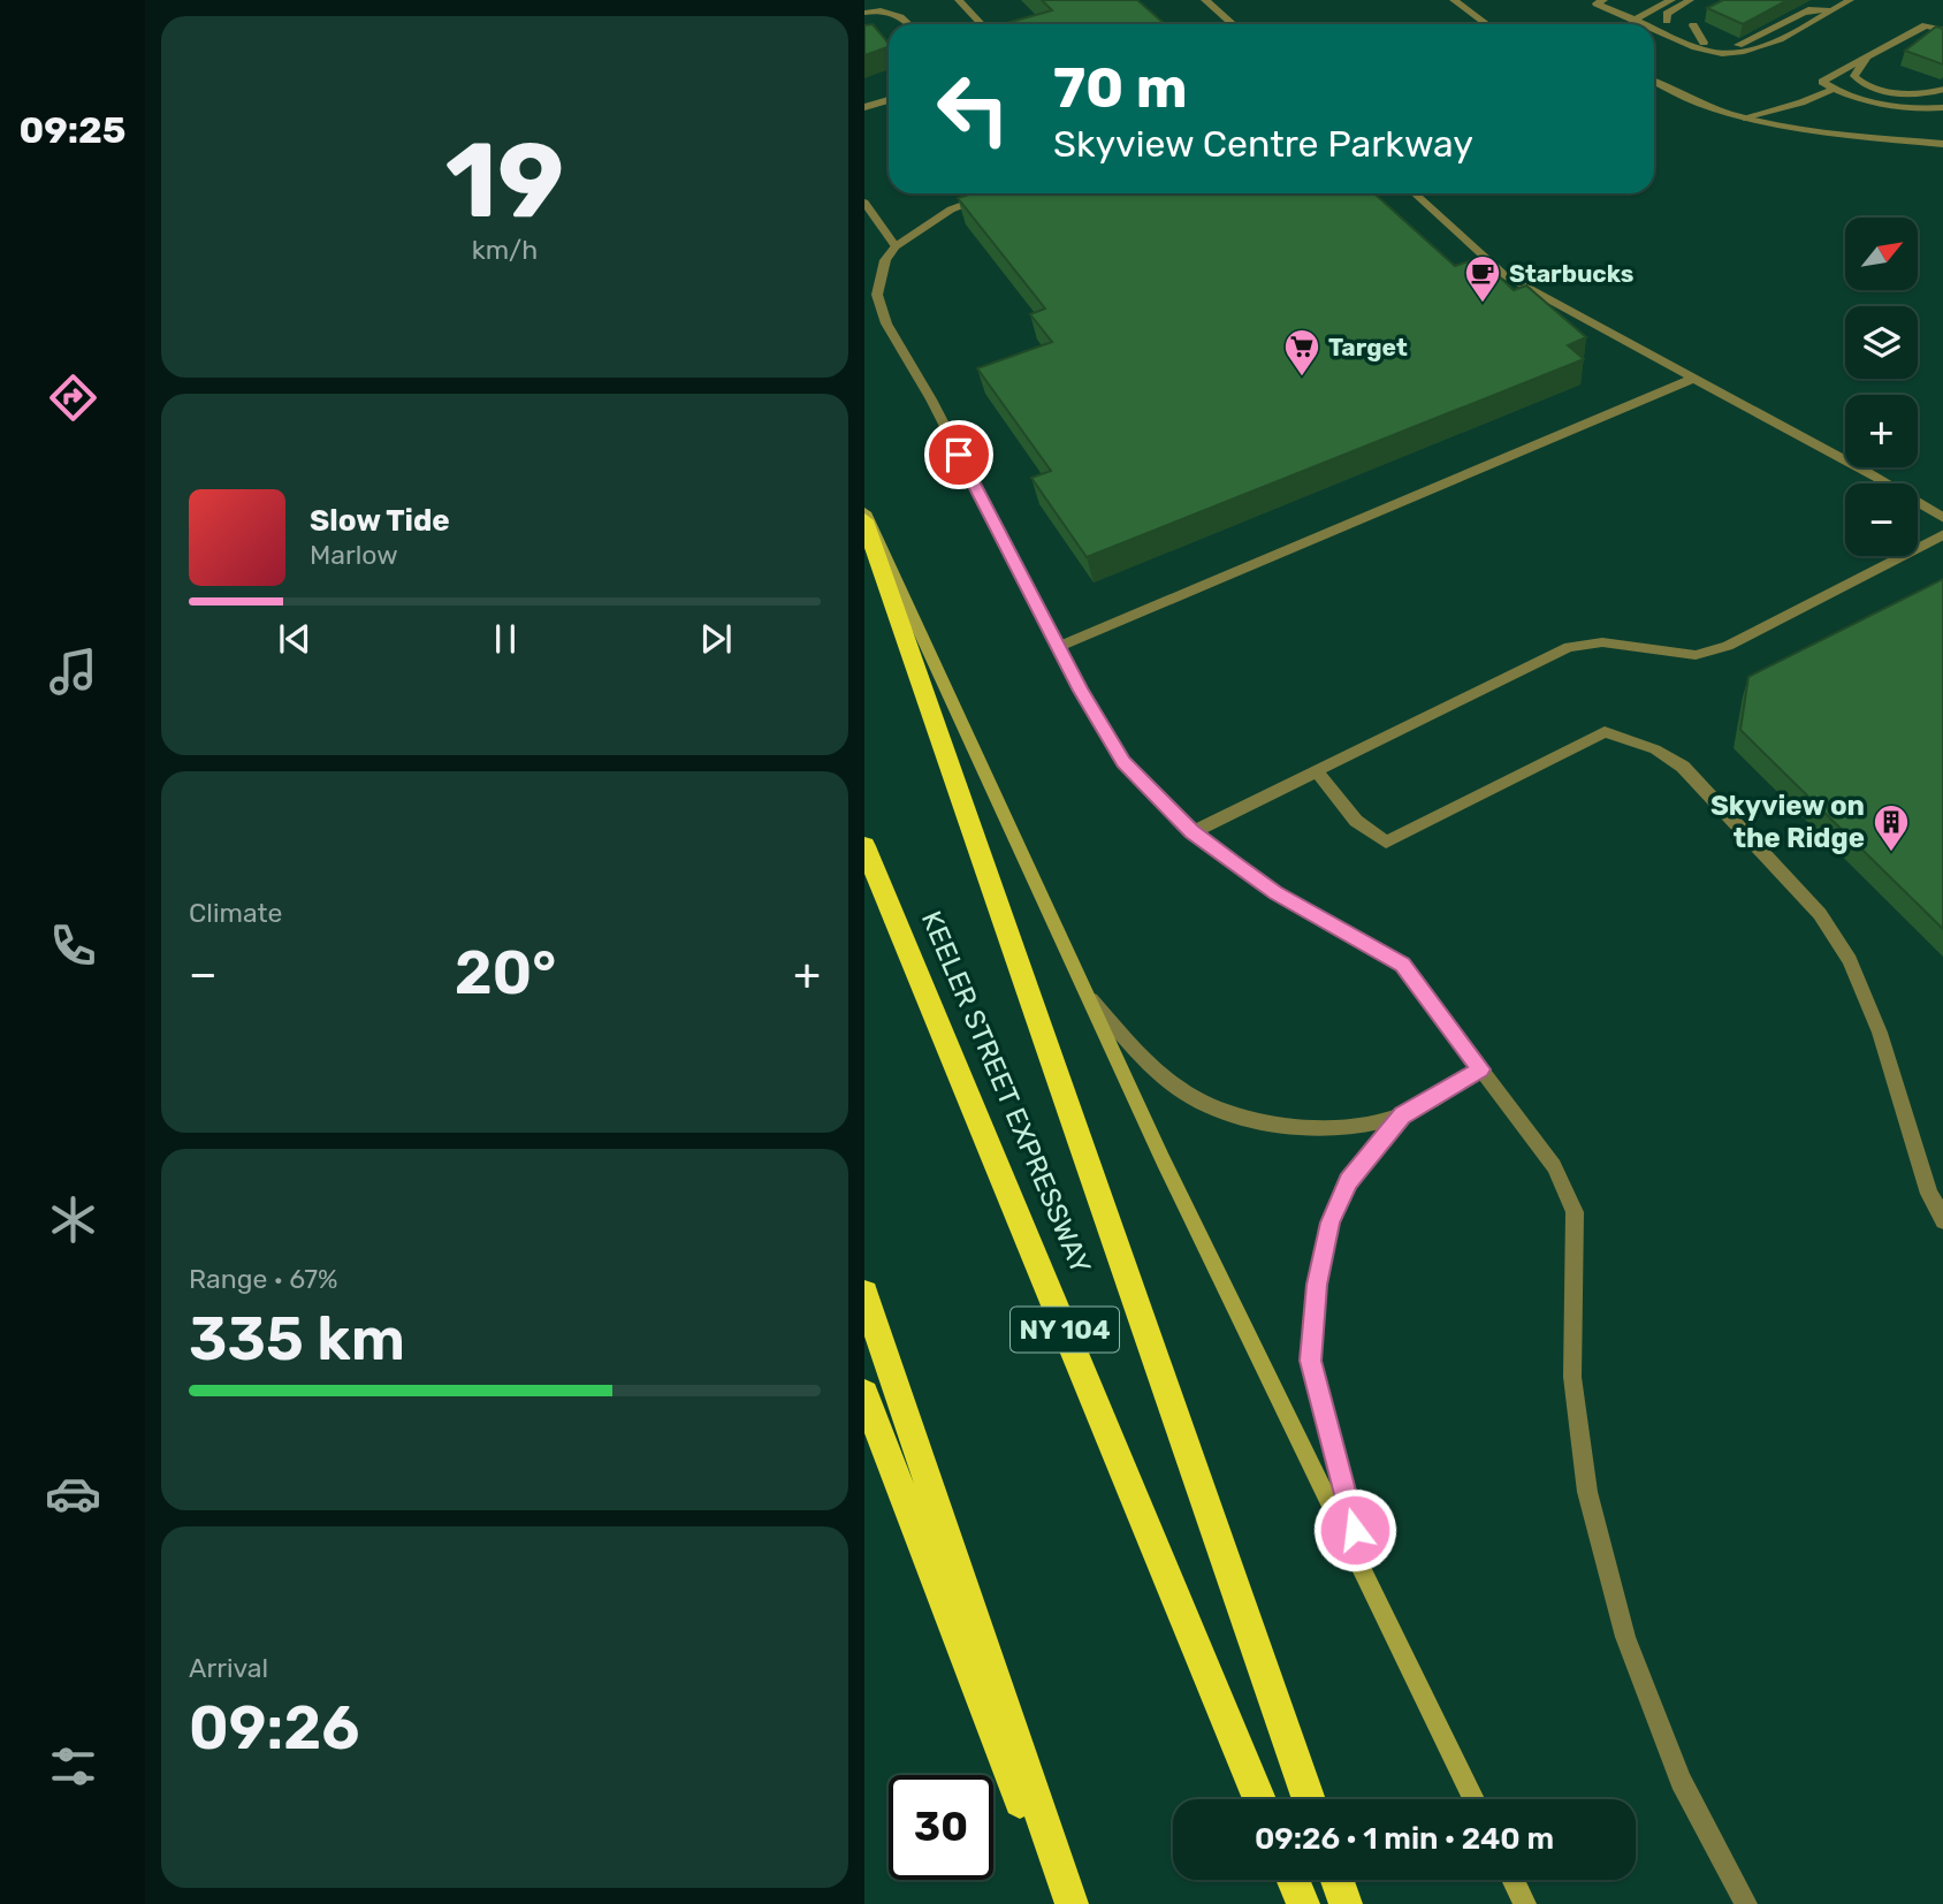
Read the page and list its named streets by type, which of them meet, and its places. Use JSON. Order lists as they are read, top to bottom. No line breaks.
{"streets":{"highway":["KEELER STREET EXPRESSWAY","NY 104"]},"places":{"cafe":["Starbucks"],"supermarket":["Target"],"building":["Skyview on the Ridge"]},"north":"top right","page":{"tabs":"09:25","tile":[["19","km/h"],"Climate",["Range · 67%","335 km"],["Arrival","09:26"]],"turn":["70 m","Skyview Centre Parkway"],"map_buttons":["+","−"],"song":["Slow Tide","Marlow"],"heat":["−","20°","+"],"limit":"30","trip":"09:26 · 1 min · 240 m"}}
